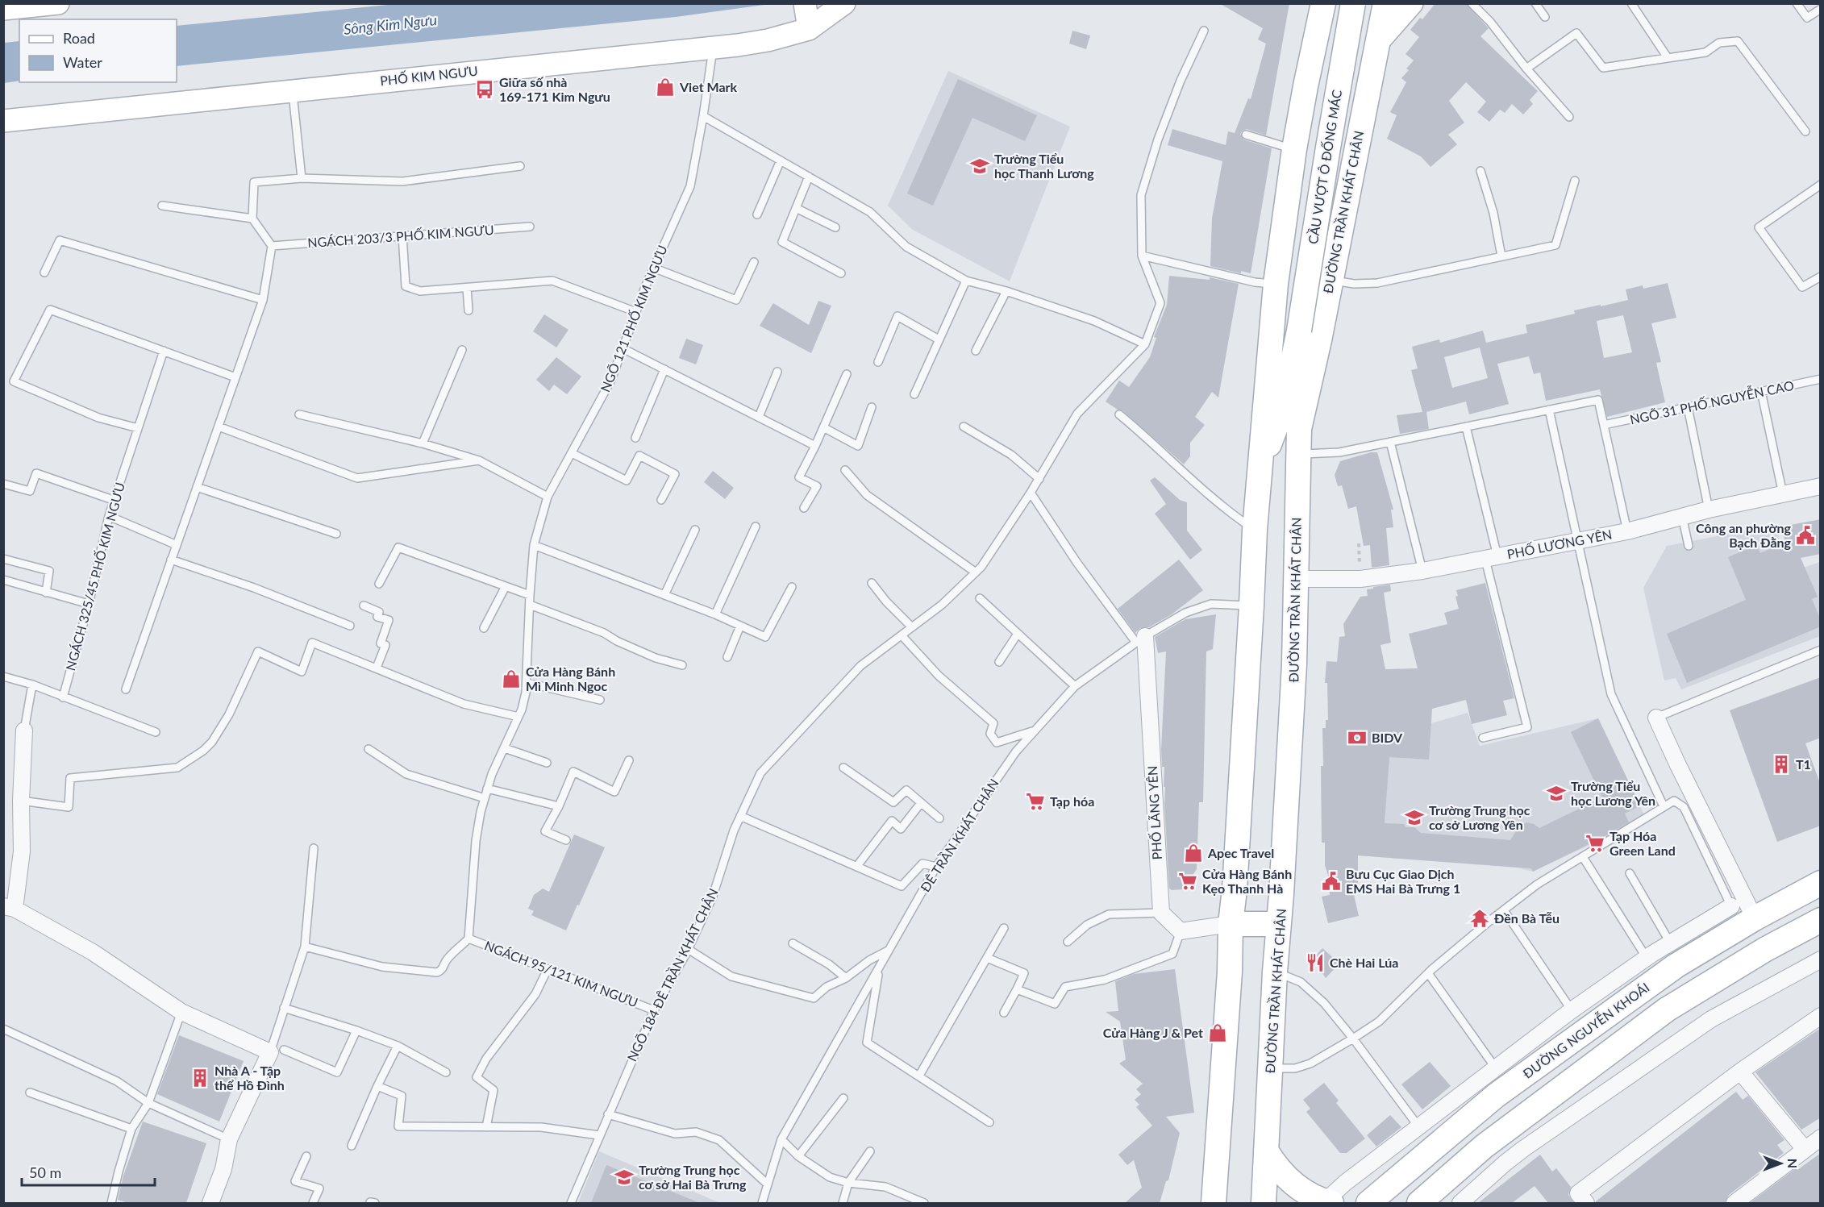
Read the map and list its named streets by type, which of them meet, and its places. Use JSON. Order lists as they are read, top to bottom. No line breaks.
{"streets":{"main road":["PHỐ KIM NGƯU","CẦU VƯỢT Ô ĐỐNG MÁC","ĐƯỜNG TRẦN KHÁT CHÂN","ĐƯỜNG NGUYỄN KHOÁI"],"street":["PHỐ LƯƠNG YÊN","PHỐ LÃNG YÊN"],"lane":["NGÁCH 203/3 PHỐ KIM NGƯU","NGÕ 121 PHỐ KIM NGƯU","NGÕ 31 PHỐ NGUYỄN CAO","NGÁCH 325/45 PHỐ KIM NGƯU","ĐÊ TRẦN KHÁT CHÂN","NGÁCH 95/121 KIM NGƯU","NGÕ 184 ĐÊ TRẦN KHÁT CHÂN"]},"crossings":[["PHỐ KIM NGƯU","NGÕ 121 PHỐ KIM NGƯU"],["CẦU VƯỢT Ô ĐỐNG MÁC","ĐƯỜNG TRẦN KHÁT CHÂN"],["ĐƯỜNG TRẦN KHÁT CHÂN","PHỐ LƯƠNG YÊN"],["NGÕ 121 PHỐ KIM NGƯU","NGÁCH 95/121 KIM NGƯU"],["PHỐ LÃNG YÊN","ĐÊ TRẦN KHÁT CHÂN"],["NGÁCH 95/121 KIM NGƯU","NGÕ 184 ĐÊ TRẦN KHÁT CHÂN"]],"water":["Sông Kim Ngưu"],"places":{"shop":["Viet Mark","Cửa Hàng Bánh Mì Minh Ngoc","Apec Travel","Cửa Hàng J & Pet"],"bus stop":["Giữa số nhà 169-171 Kim Ngưu"],"school or university":["Trường Tiểu học Thanh Lương","Trường Tiểu học Lương Yên","Trường Trung học cơ sở Lương Yên","Trường Trung học cơ sở Hai Bà Trưng"],"public building":["Công an phường Bạch Đằng","Bưu Cục Giao Dịch EMS Hai Bà Trưng 1"],"bank":["BIDV"],"building":["T1","Nhà A - Tập thể Hồ Đình"],"supermarket":["Tạp hóa","Tạp Hóa Green Land","Cửa Hàng Bánh Kẹo Thanh Hà"],"temple":["Đền Bà Tễu"],"restaurant":["Chè Hai Lúa"]},"legend":["Road","Water"],"scale_bar":"50 m","north":"right"}
